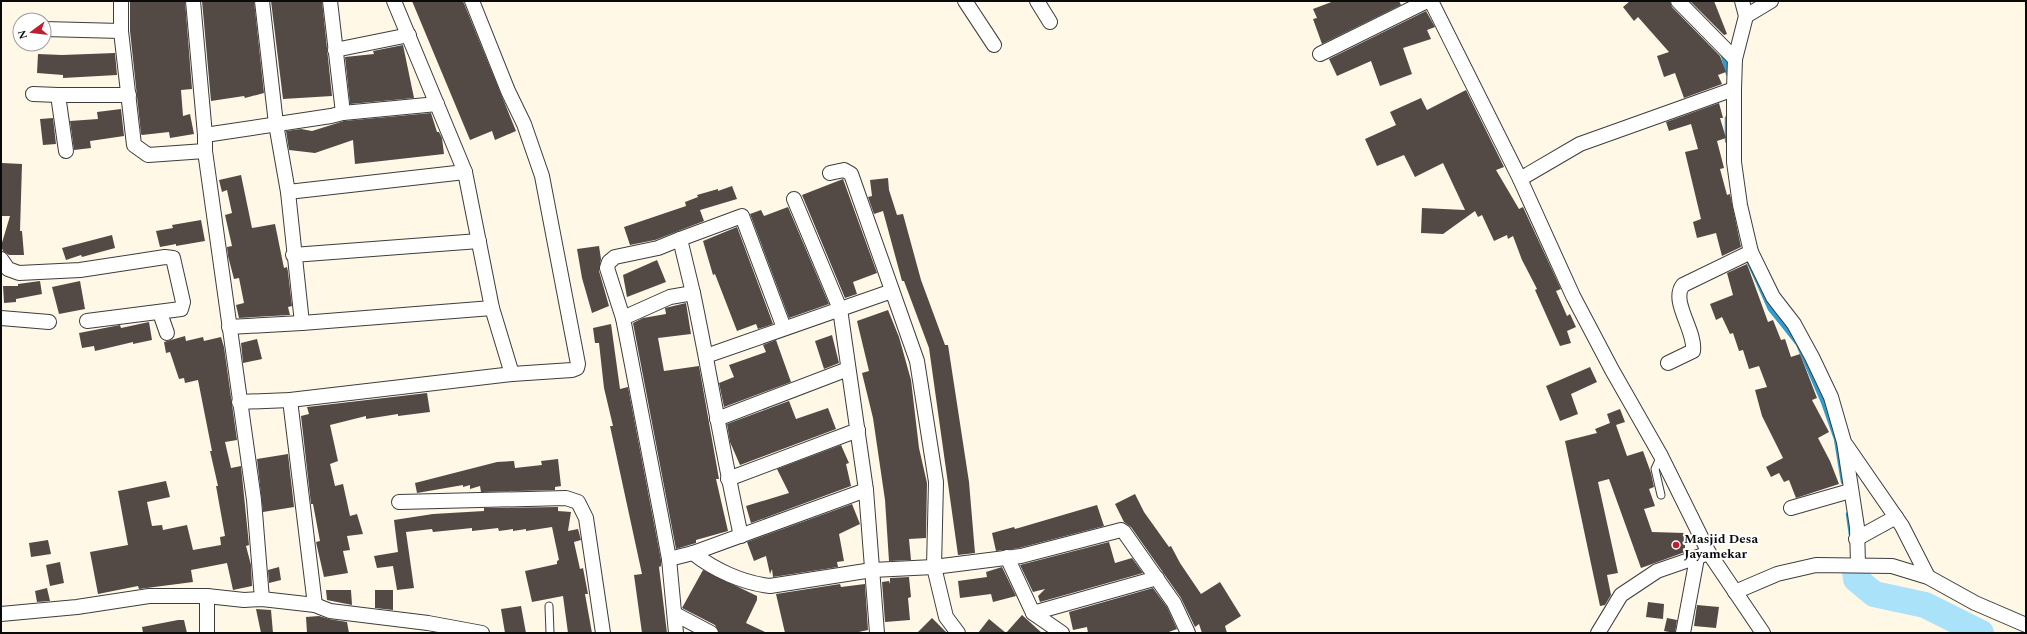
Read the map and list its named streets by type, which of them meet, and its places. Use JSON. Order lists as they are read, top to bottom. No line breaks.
{"places":["Masjid Desa Jayamekar"],"north":"left"}
